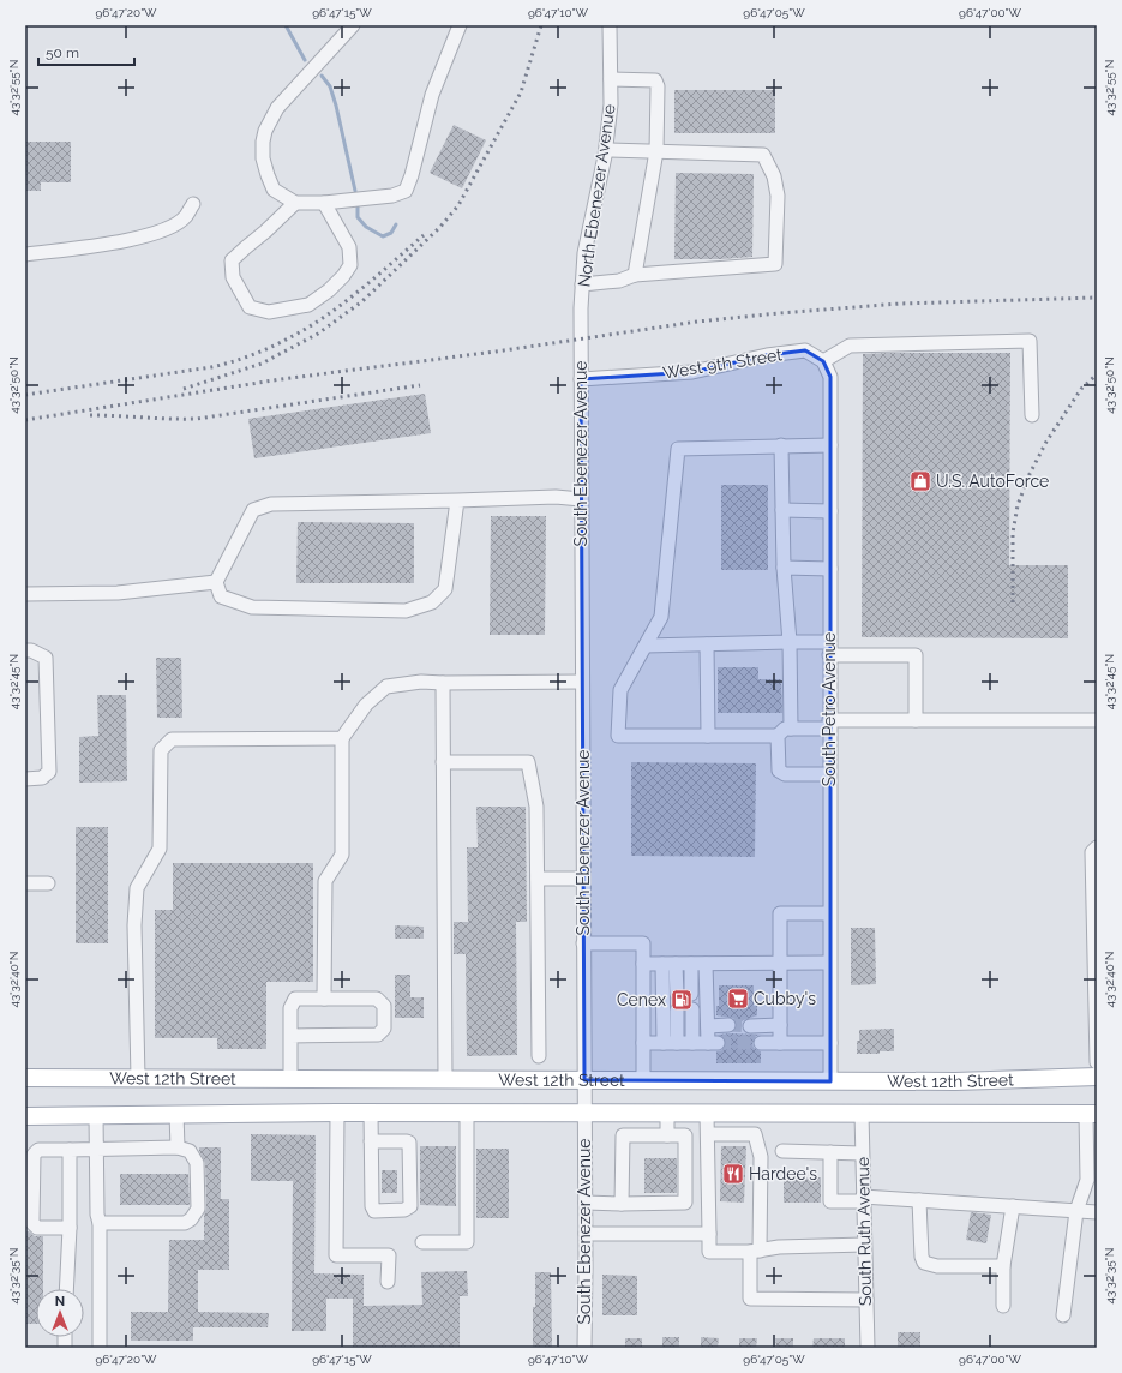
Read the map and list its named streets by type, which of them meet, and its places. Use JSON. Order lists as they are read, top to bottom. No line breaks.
{"streets":{"main road":["West 12th Street"],"street":["North Ebenezer Avenue","West 9th Street","South Ebenezer Avenue","South Petro Avenue","South Ruth Avenue"]},"crossings":[["North Ebenezer Avenue","South Ebenezer Avenue"],["West 9th Street","South Ebenezer Avenue"],["West 9th Street","South Petro Avenue"],["South Ebenezer Avenue","West 12th Street"],["South Petro Avenue","West 12th Street"],["West 12th Street","South Ruth Avenue"]],"places":{"shop":["U.S. AutoForce"],"supermarket":["Cubby's"],"fuel station":["Cenex"],"restaurant":["Hardee's"]},"scale_bar":"50 m","north":"top","coordinates":["96°47'20\"W","96°47'15\"W","96°47'10\"W","96°47'05\"W","96°47'00\"W","43°32'55\"N","43°32'50\"N","43°32'45\"N","43°32'40\"N","43°32'35\"N"]}
